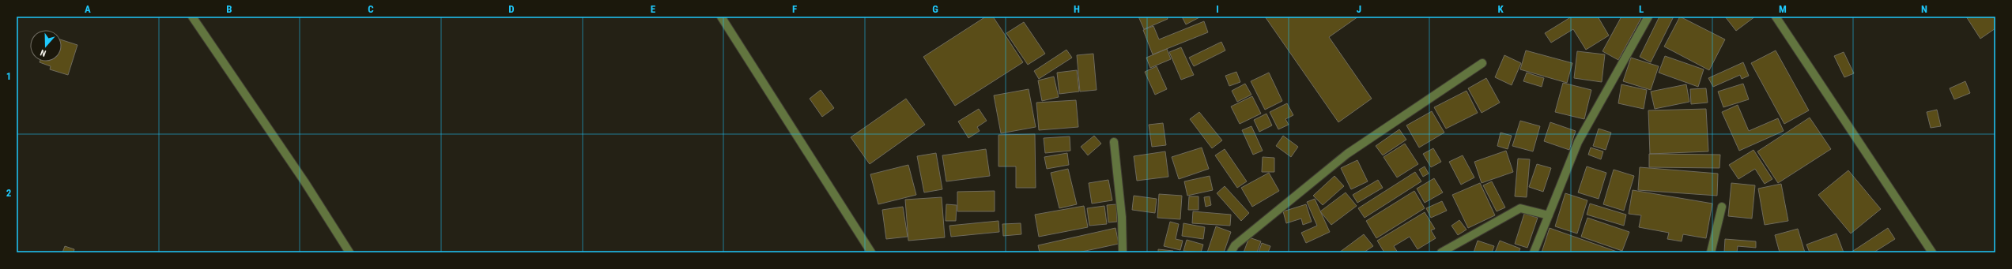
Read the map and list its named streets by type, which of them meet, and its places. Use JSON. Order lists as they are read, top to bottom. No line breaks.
{"north":"bottom","grid":{"columns":["A","B","C","D","E","F","G","H","I","J","K","L","M","N"],"rows":["1","2"]}}
